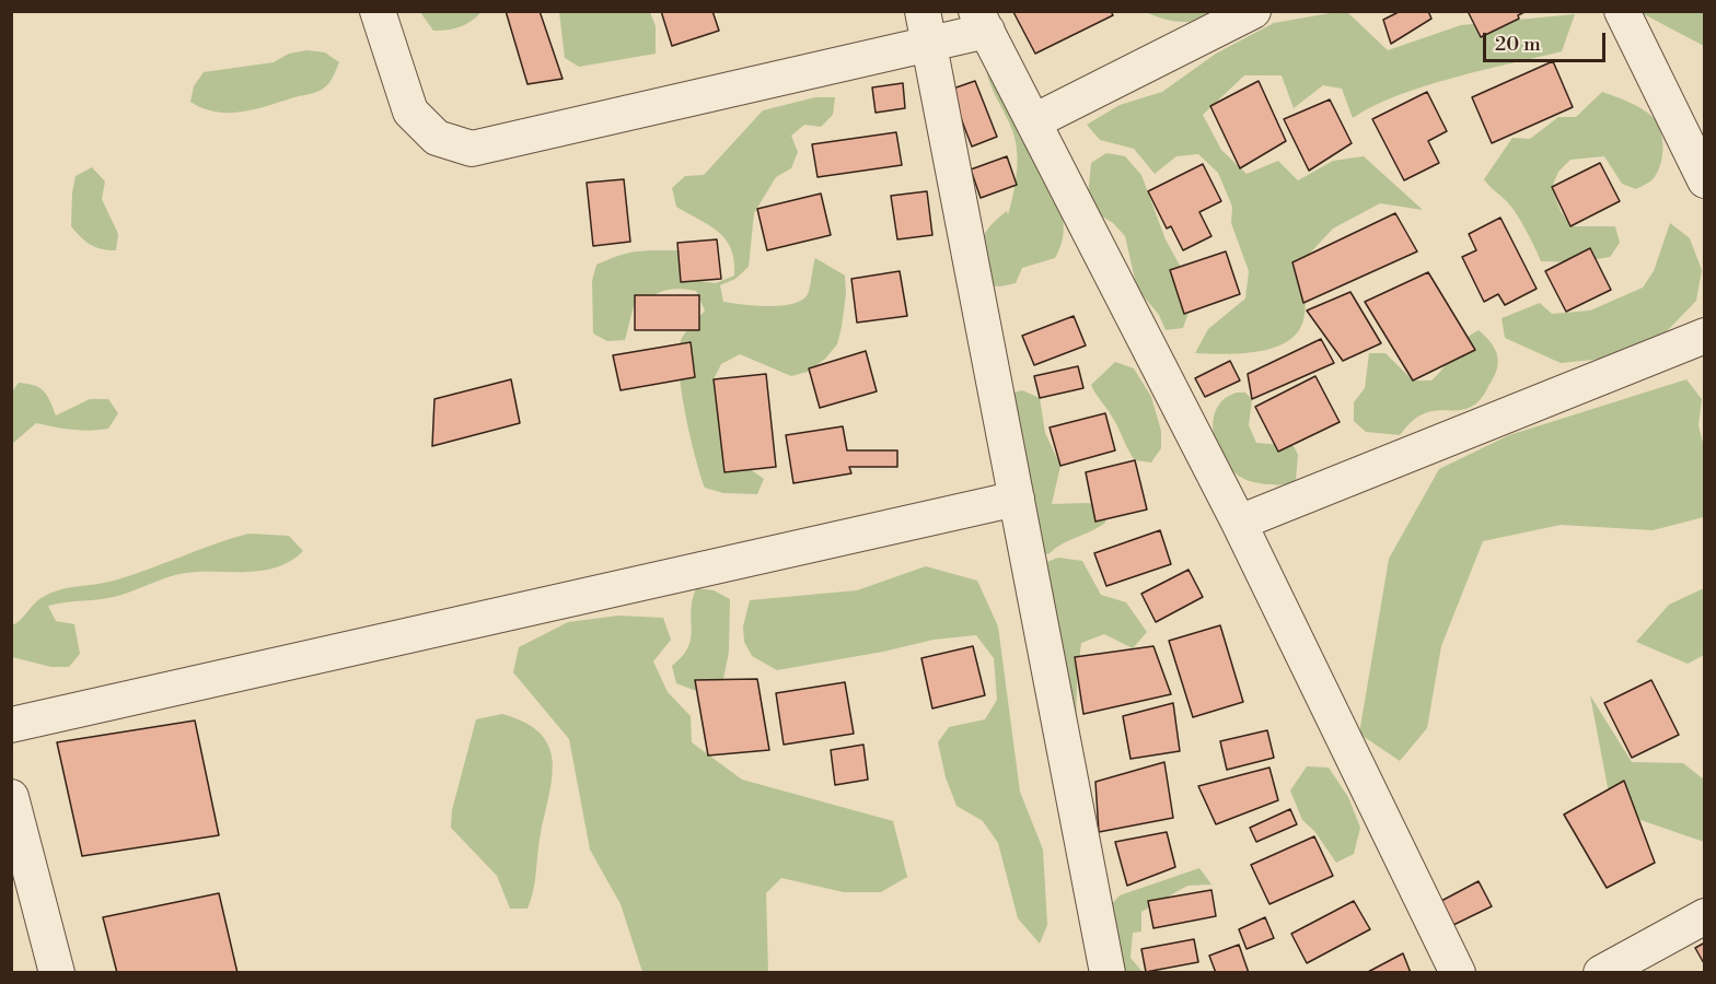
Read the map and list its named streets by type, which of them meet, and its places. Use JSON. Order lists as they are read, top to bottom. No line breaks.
{"scale_bar":"20 m"}
